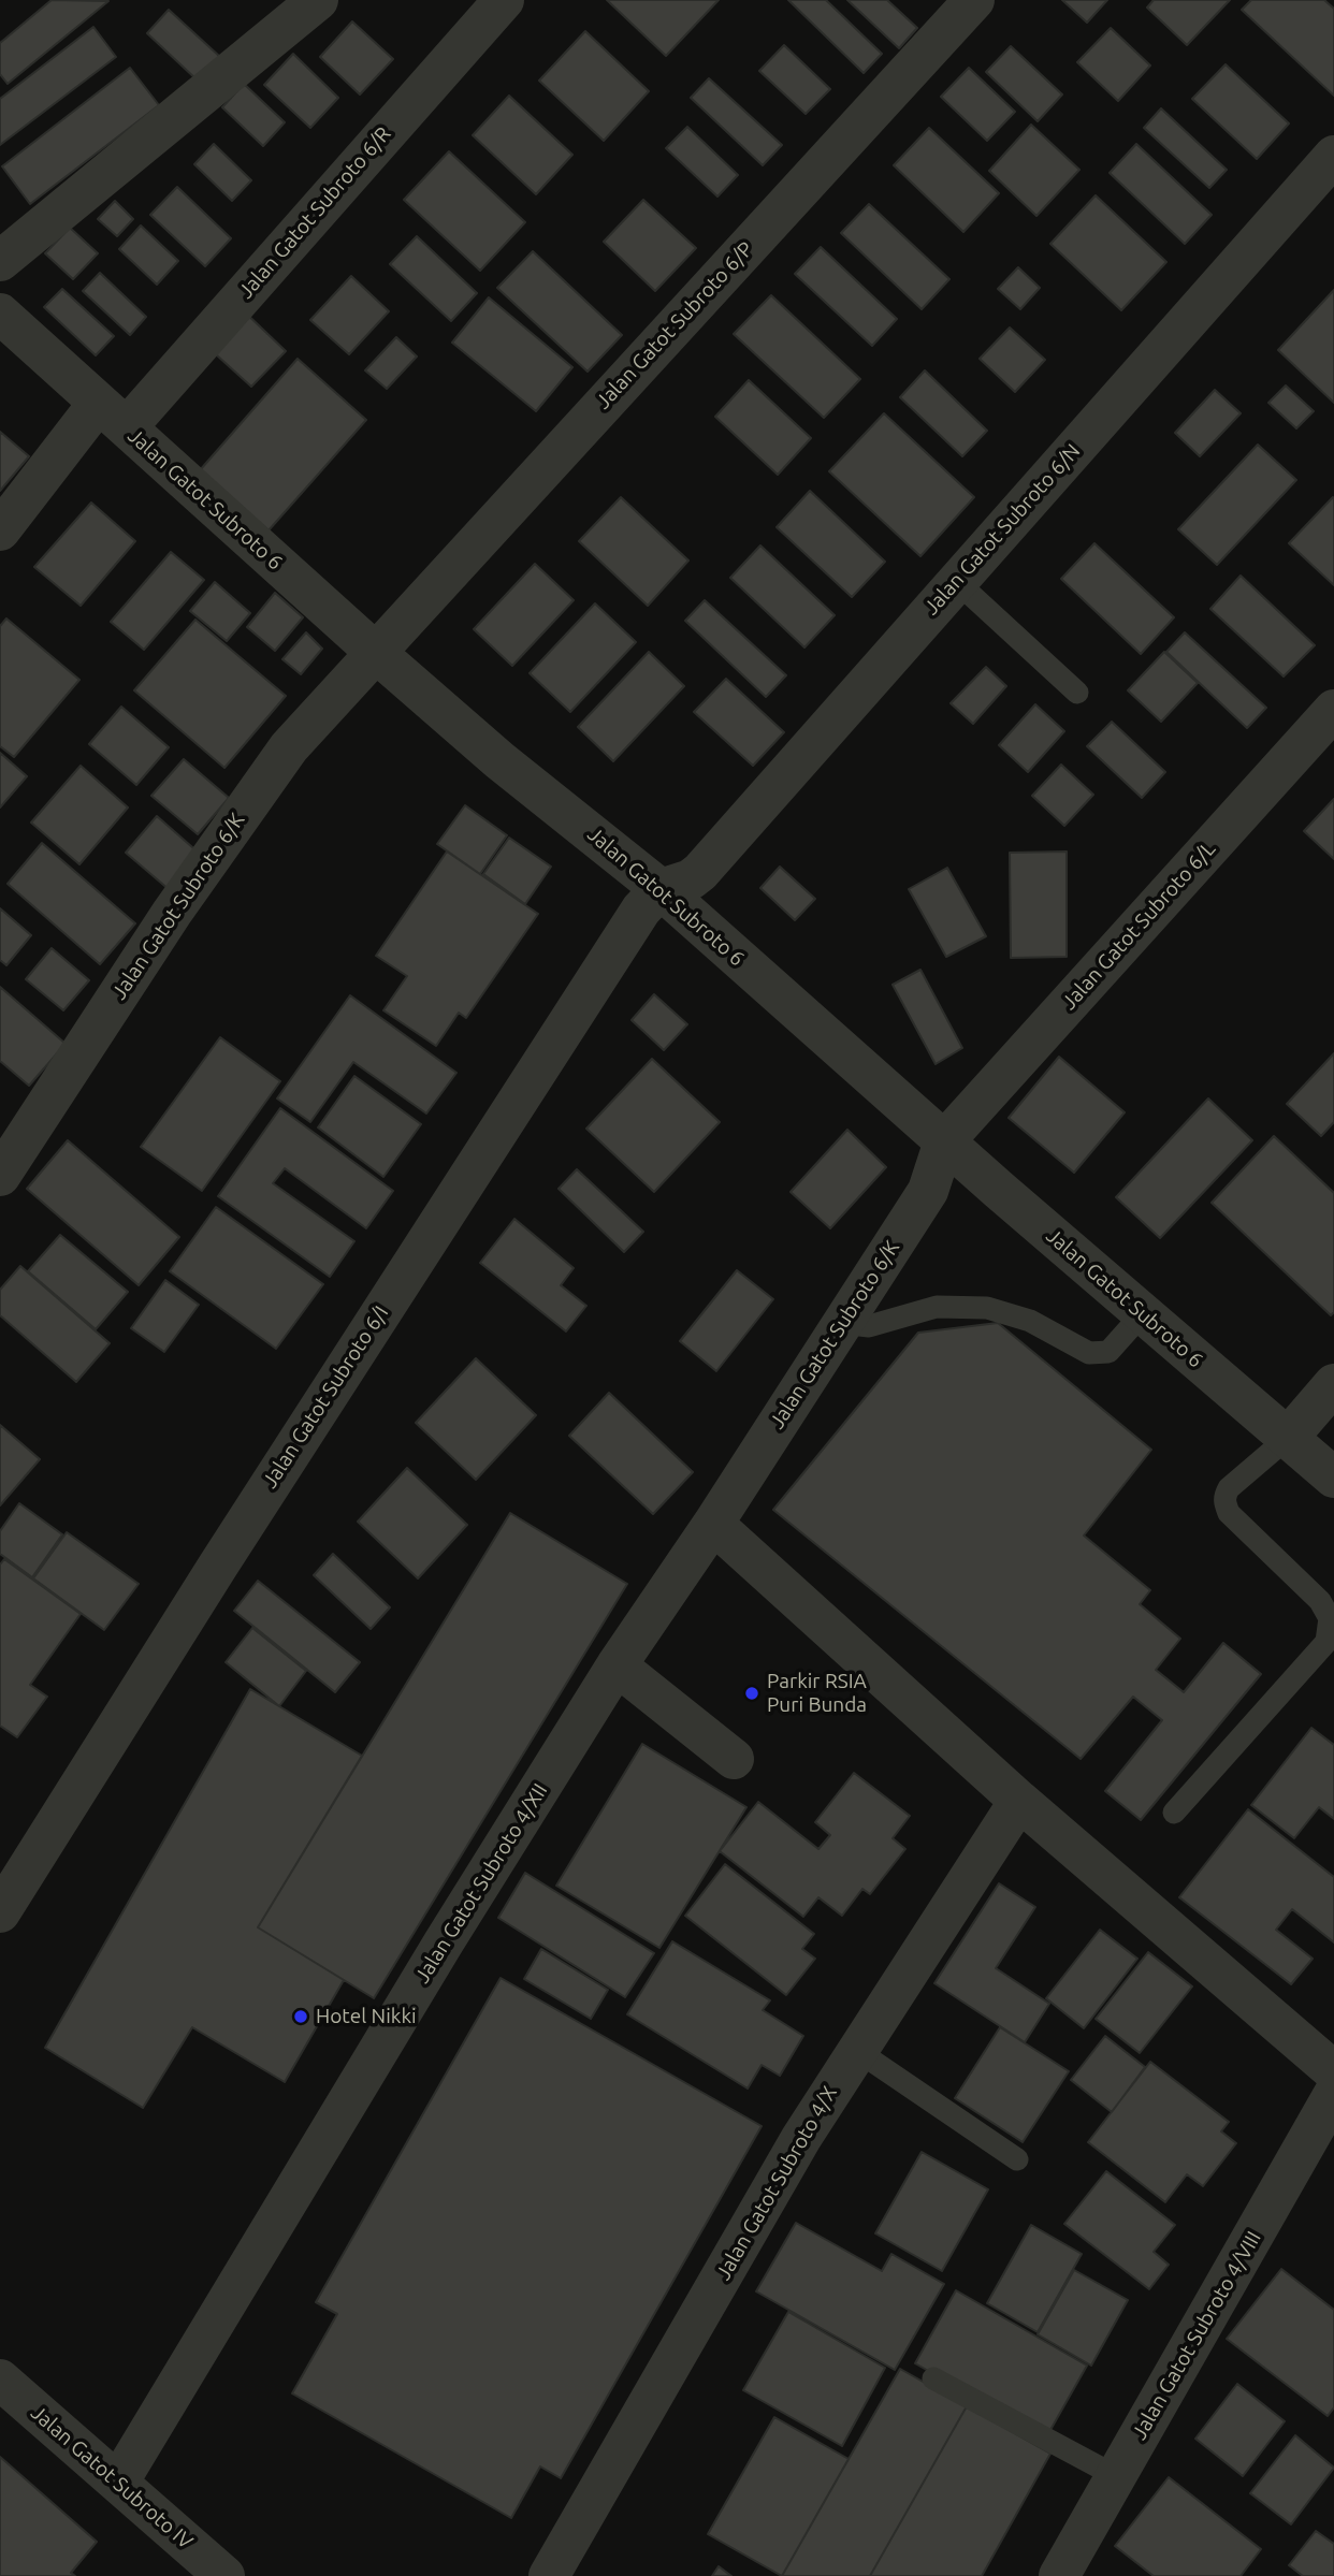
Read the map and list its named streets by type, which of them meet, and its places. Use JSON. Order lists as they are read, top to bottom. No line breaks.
{"streets":{"street":["Jalan Gatot Subroto 6/R","Jalan Gatot Subroto 6/P","Jalan Gatot Subroto 6","Jalan Gatot Subroto 6/N","Jalan Gatot Subroto 6/K","Jalan Gatot Subroto 6/L","Jalan Gatot Subroto 6/I","Jalan Gatot Subroto 4/XII","Jalan Gatot Subroto 4/X","Jalan Gatot Subroto 4/VIII","Jalan Gatot Subroto IV"]},"crossings":[["Jalan Gatot Subroto 6/R","Jalan Gatot Subroto 6"],["Jalan Gatot Subroto 6/P","Jalan Gatot Subroto 6"],["Jalan Gatot Subroto 6/P","Jalan Gatot Subroto 6/K"],["Jalan Gatot Subroto 6","Jalan Gatot Subroto 6/N"],["Jalan Gatot Subroto 6","Jalan Gatot Subroto 6/K"],["Jalan Gatot Subroto 6","Jalan Gatot Subroto 6/L"],["Jalan Gatot Subroto 6","Jalan Gatot Subroto 6/I"],["Jalan Gatot Subroto 6/N","Jalan Gatot Subroto 6/I"],["Jalan Gatot Subroto 6/K","Jalan Gatot Subroto 6/L"],["Jalan Gatot Subroto 6/K","Jalan Gatot Subroto 4/XII"],["Jalan Gatot Subroto 4/XII","Jalan Gatot Subroto IV"]],"places":["Parkir RSIA Puri Bunda","Hotel Nikki"]}
